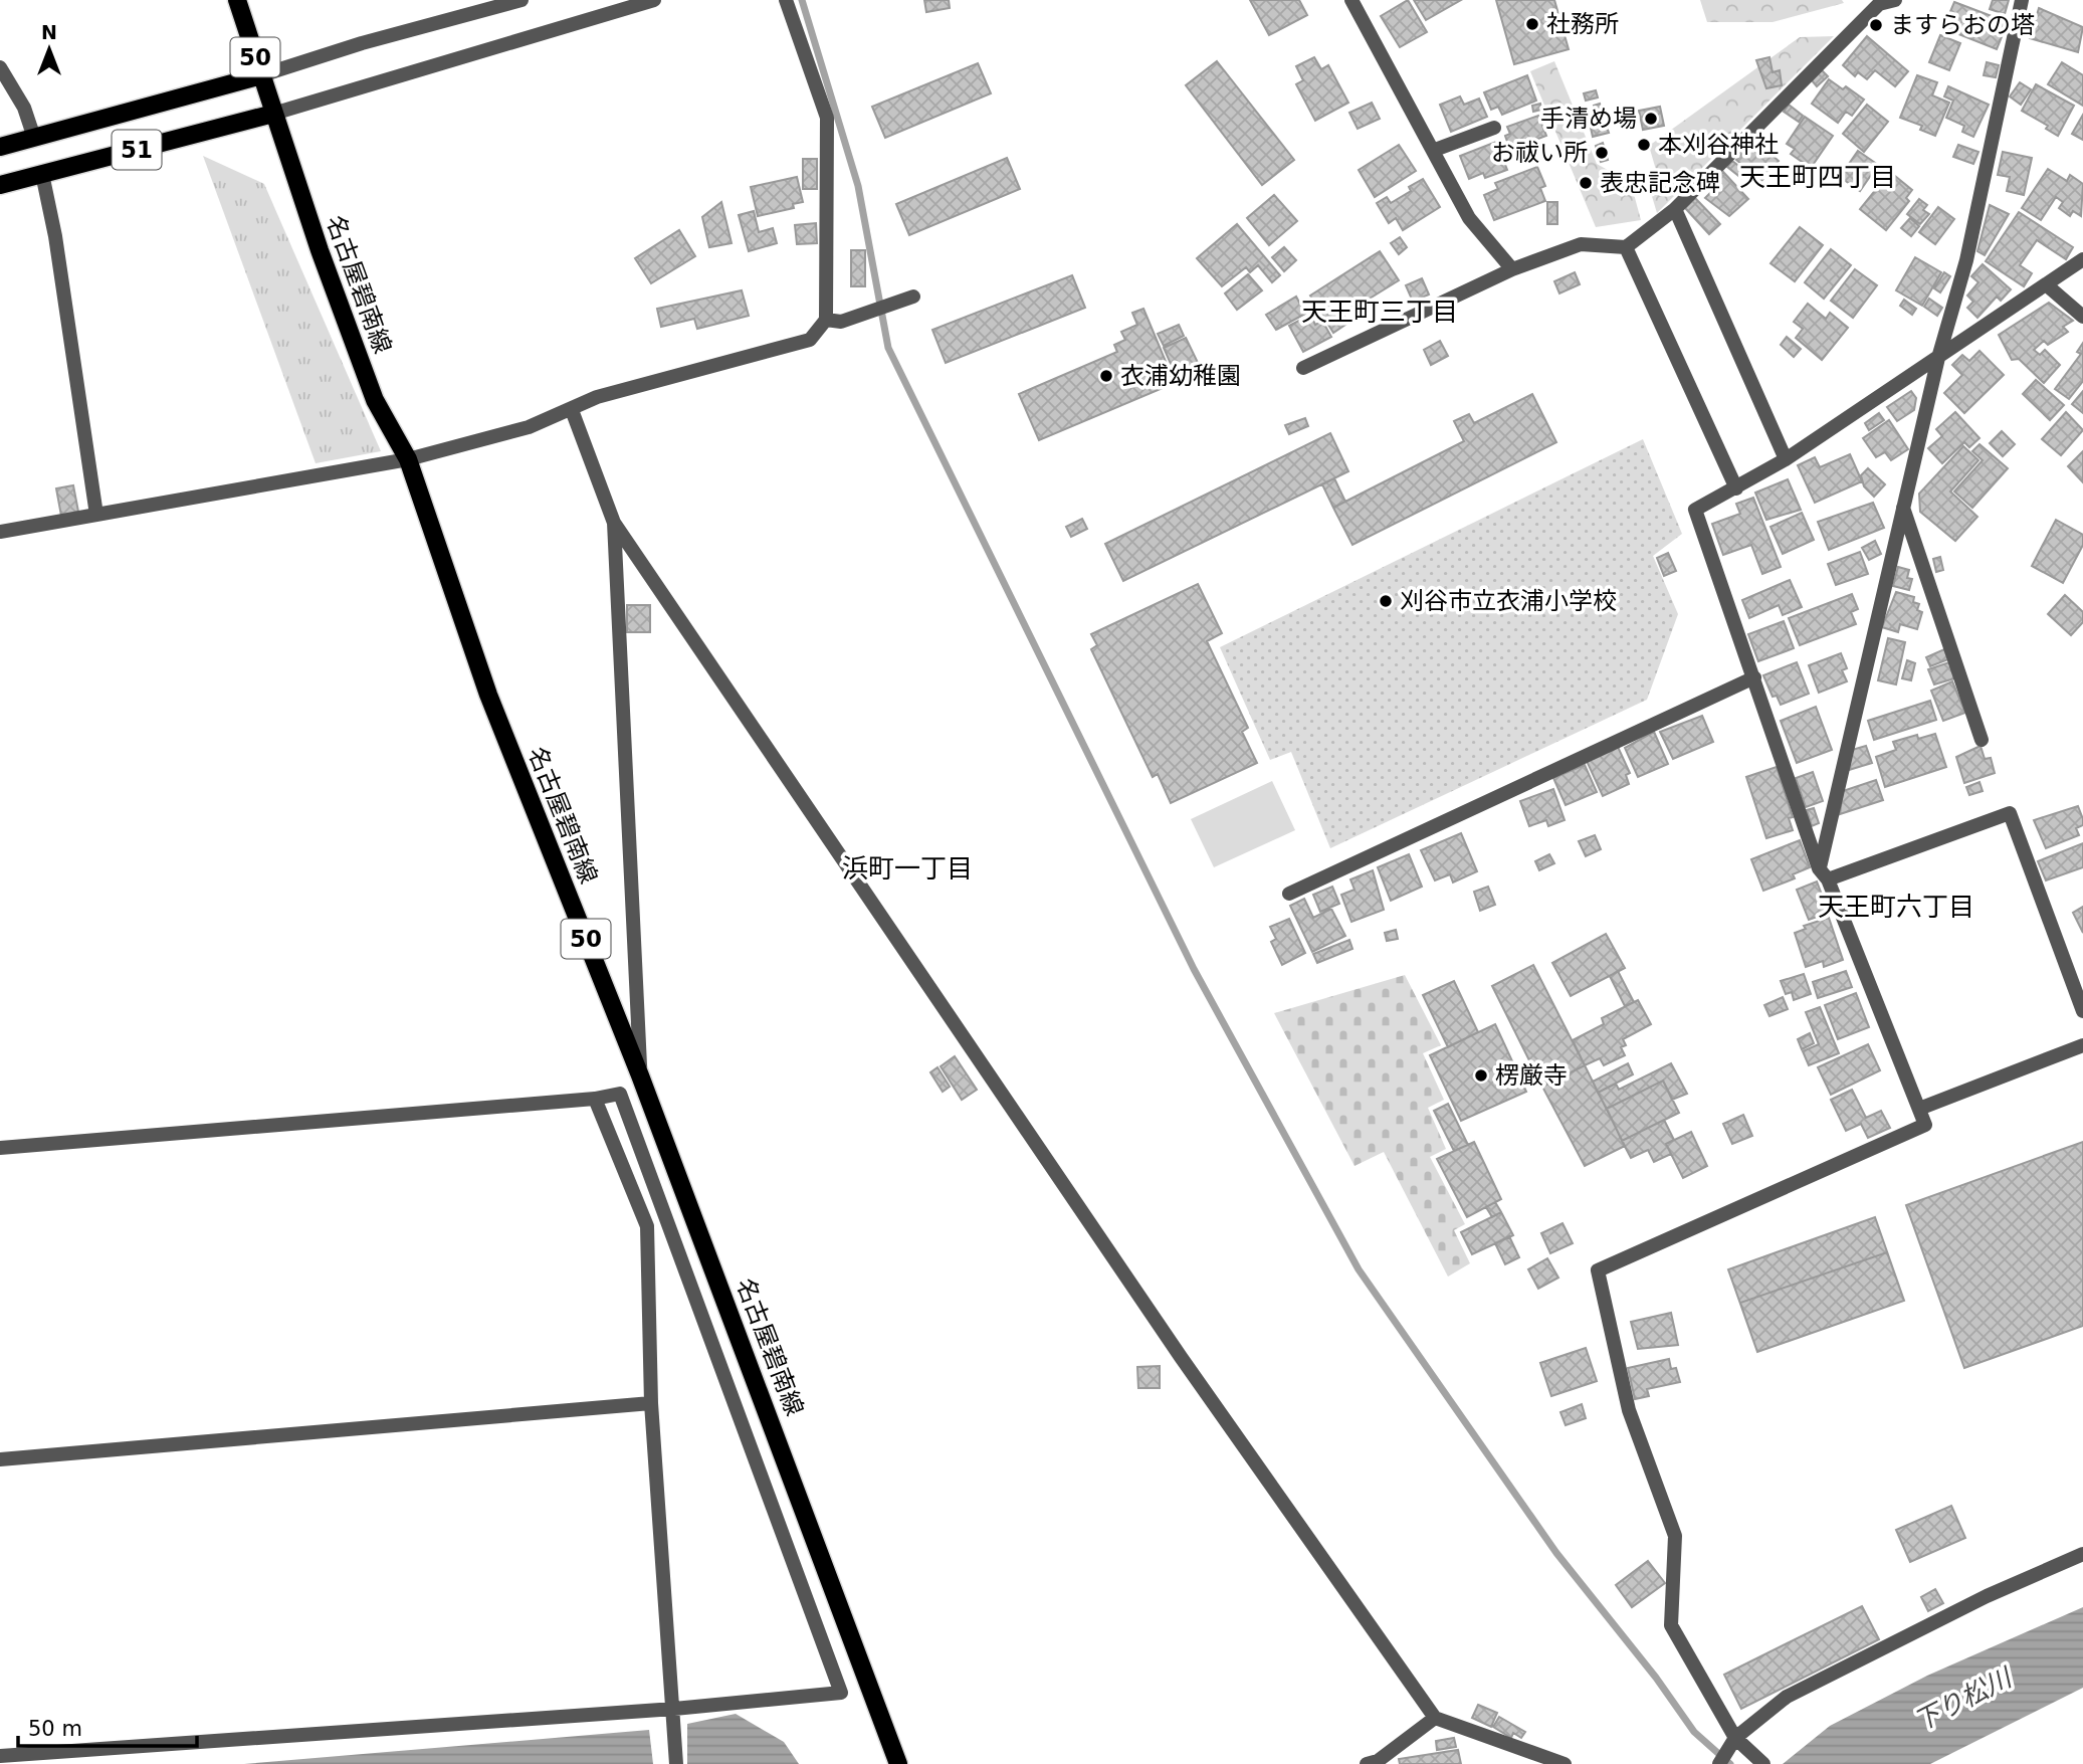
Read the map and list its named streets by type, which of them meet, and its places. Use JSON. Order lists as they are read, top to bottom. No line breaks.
{"streets":{"main road":["50","51","名古屋碧南線"]},"crossings":[["51","名古屋碧南線"]],"districts":["天王町四丁目","天王町三丁目","浜町一丁目","天王町六丁目"],"water":["下り松川"],"places":["社務所","ますらおの塔","手清め場","本刈谷神社","お祓い所","表忠記念碑","衣浦幼稚園","刈谷市立衣浦小学校","楞厳寺"],"scale_bar":"50 m","north":"top"}
